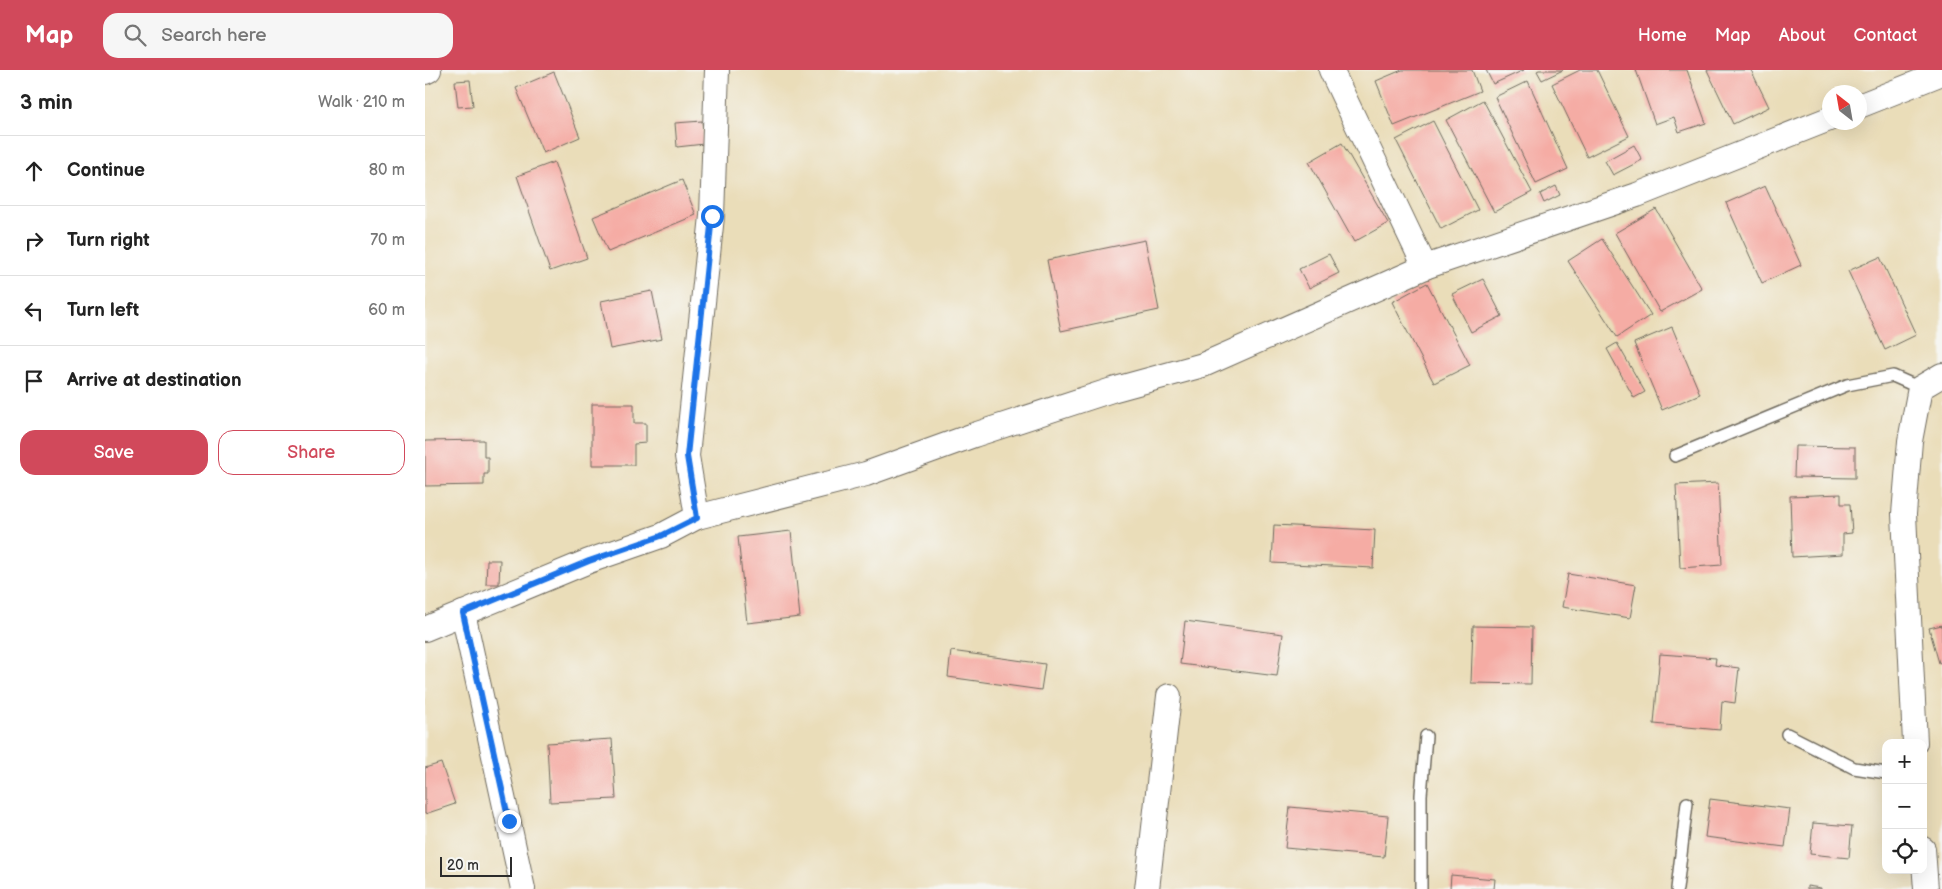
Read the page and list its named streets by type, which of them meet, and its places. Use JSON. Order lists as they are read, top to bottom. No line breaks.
{"scale_bar":"20 m","north":"top left","page":{"header":"Map","search":"Search here","nav":["Home","Map","About","Contact"],"heading":["3 min","Walk · 210 m"],"list":[["Continue","80 m"],["Turn right","70 m"],["Turn left","60 m"],"Arrive at destination"],"buttons":["Save","Share"],"map_buttons":["+","−"],"scale":"20 m"}}
